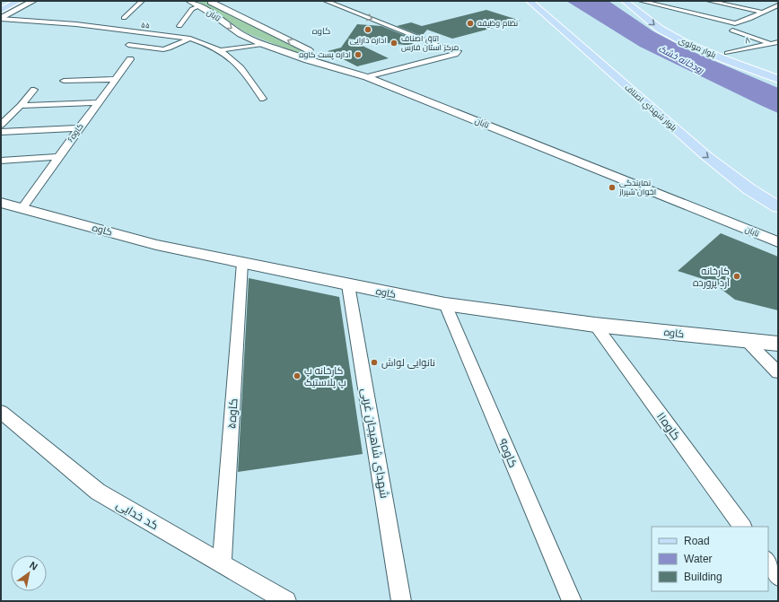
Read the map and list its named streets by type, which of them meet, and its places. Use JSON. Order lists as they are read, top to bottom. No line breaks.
{"streets":{"main road":["بلوار مولوی","بلوار شهداي اصناف"],"street":["تابان","۵۵","۸","کاوه۶","کاوه","کاوه۵","کاوه۱۱","شهدای شاهیجان غربی","کاوه۹","کد خدایی"]},"crossings":[["۸","بلوار مولوی"],["کاوه۶","کاوه"],["کاوه","کاوه۵"],["کاوه","کاوه۱۱"],["کاوه","شهدای شاهیجان غربی"],["کاوه","کاوه۹"],["کاوه۵","کد خدایی"]],"districts":["کاوه"],"water":["رودخانه خشک"],"places":["نظام وظیفه","اداره دارایی","اتاق اصناف مرکز استان فارس","اداره پست کاوه","نمایندگی اخوان شیراز","کارخانه آرد پرورده","نانوایی لواش","کارخانه پ پ پلاستیک"],"legend":["Road","Water","Building"],"north":"top right"}
